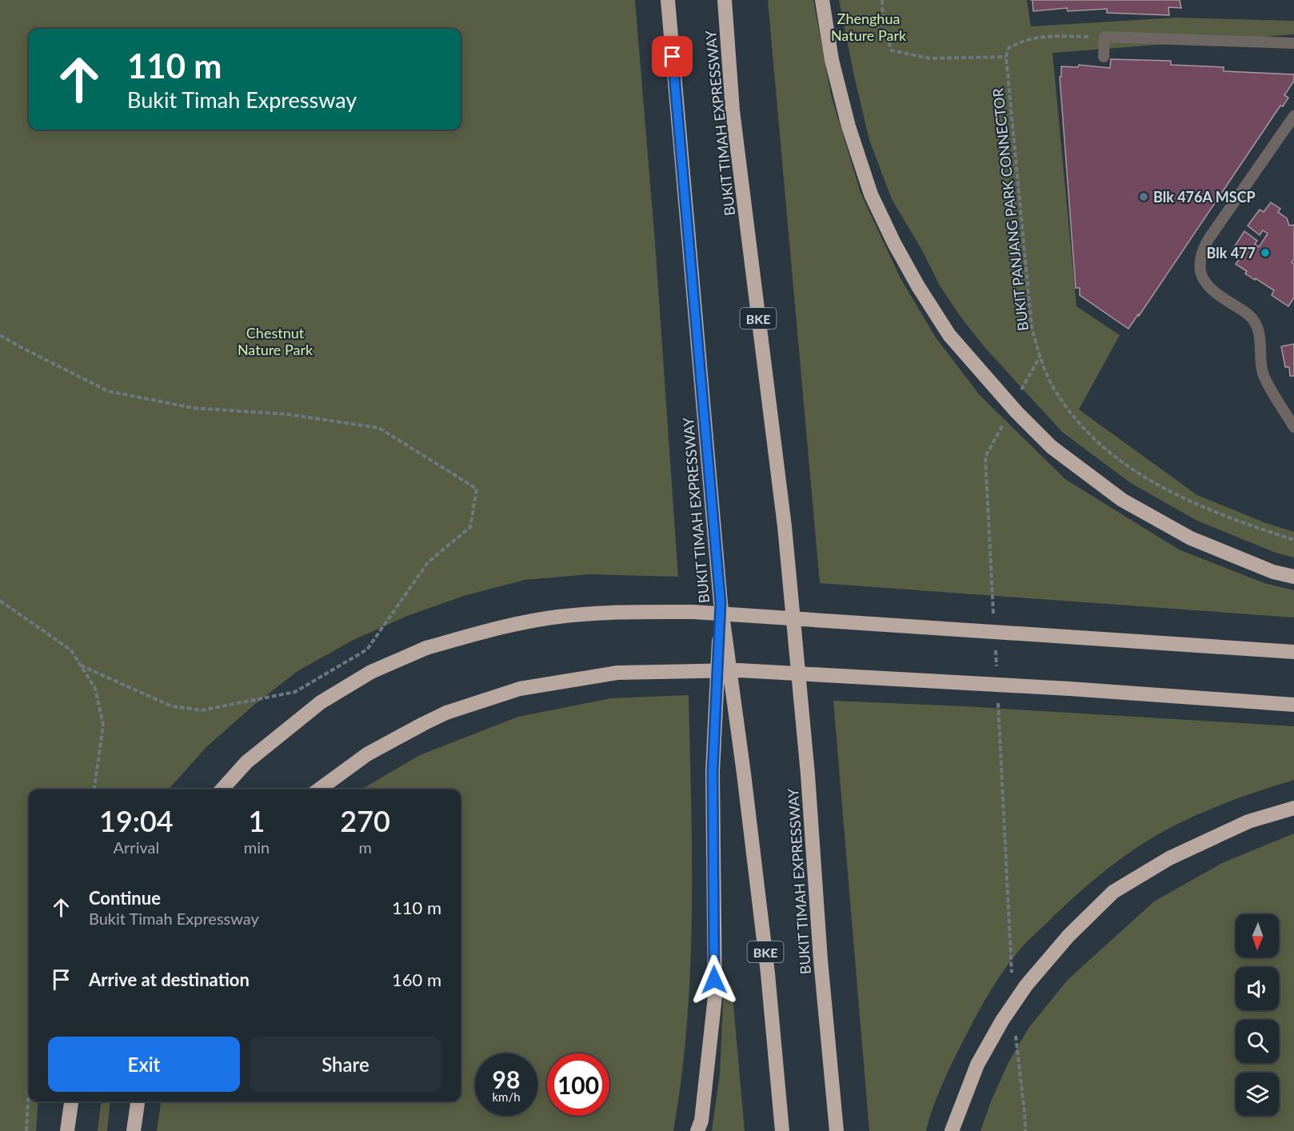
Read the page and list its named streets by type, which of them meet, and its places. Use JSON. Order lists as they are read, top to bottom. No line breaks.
{"streets":{"highway":["BUKIT TIMAH EXPRESSWAY","BKE"],"path":["BUKIT PANJANG PARK CONNECTOR"]},"parks":["Zhenghua Nature Park","Chestnut Nature Park"],"places":["Blk 476A MSCP","Blk 477"],"north":"bottom","page":{"turn":["110 m","Bukit Timah Expressway"],"eta":["19:04","Arrival","1","min","270","m"],"list":[{"name":"Continue","note":"Bukit Timah Expressway","value":"110 m"},{"name":"Arrive at destination","value":"160 m"}],"buttons":["Exit","Share"],"speed":"98 km/h","limit":"100"}}
